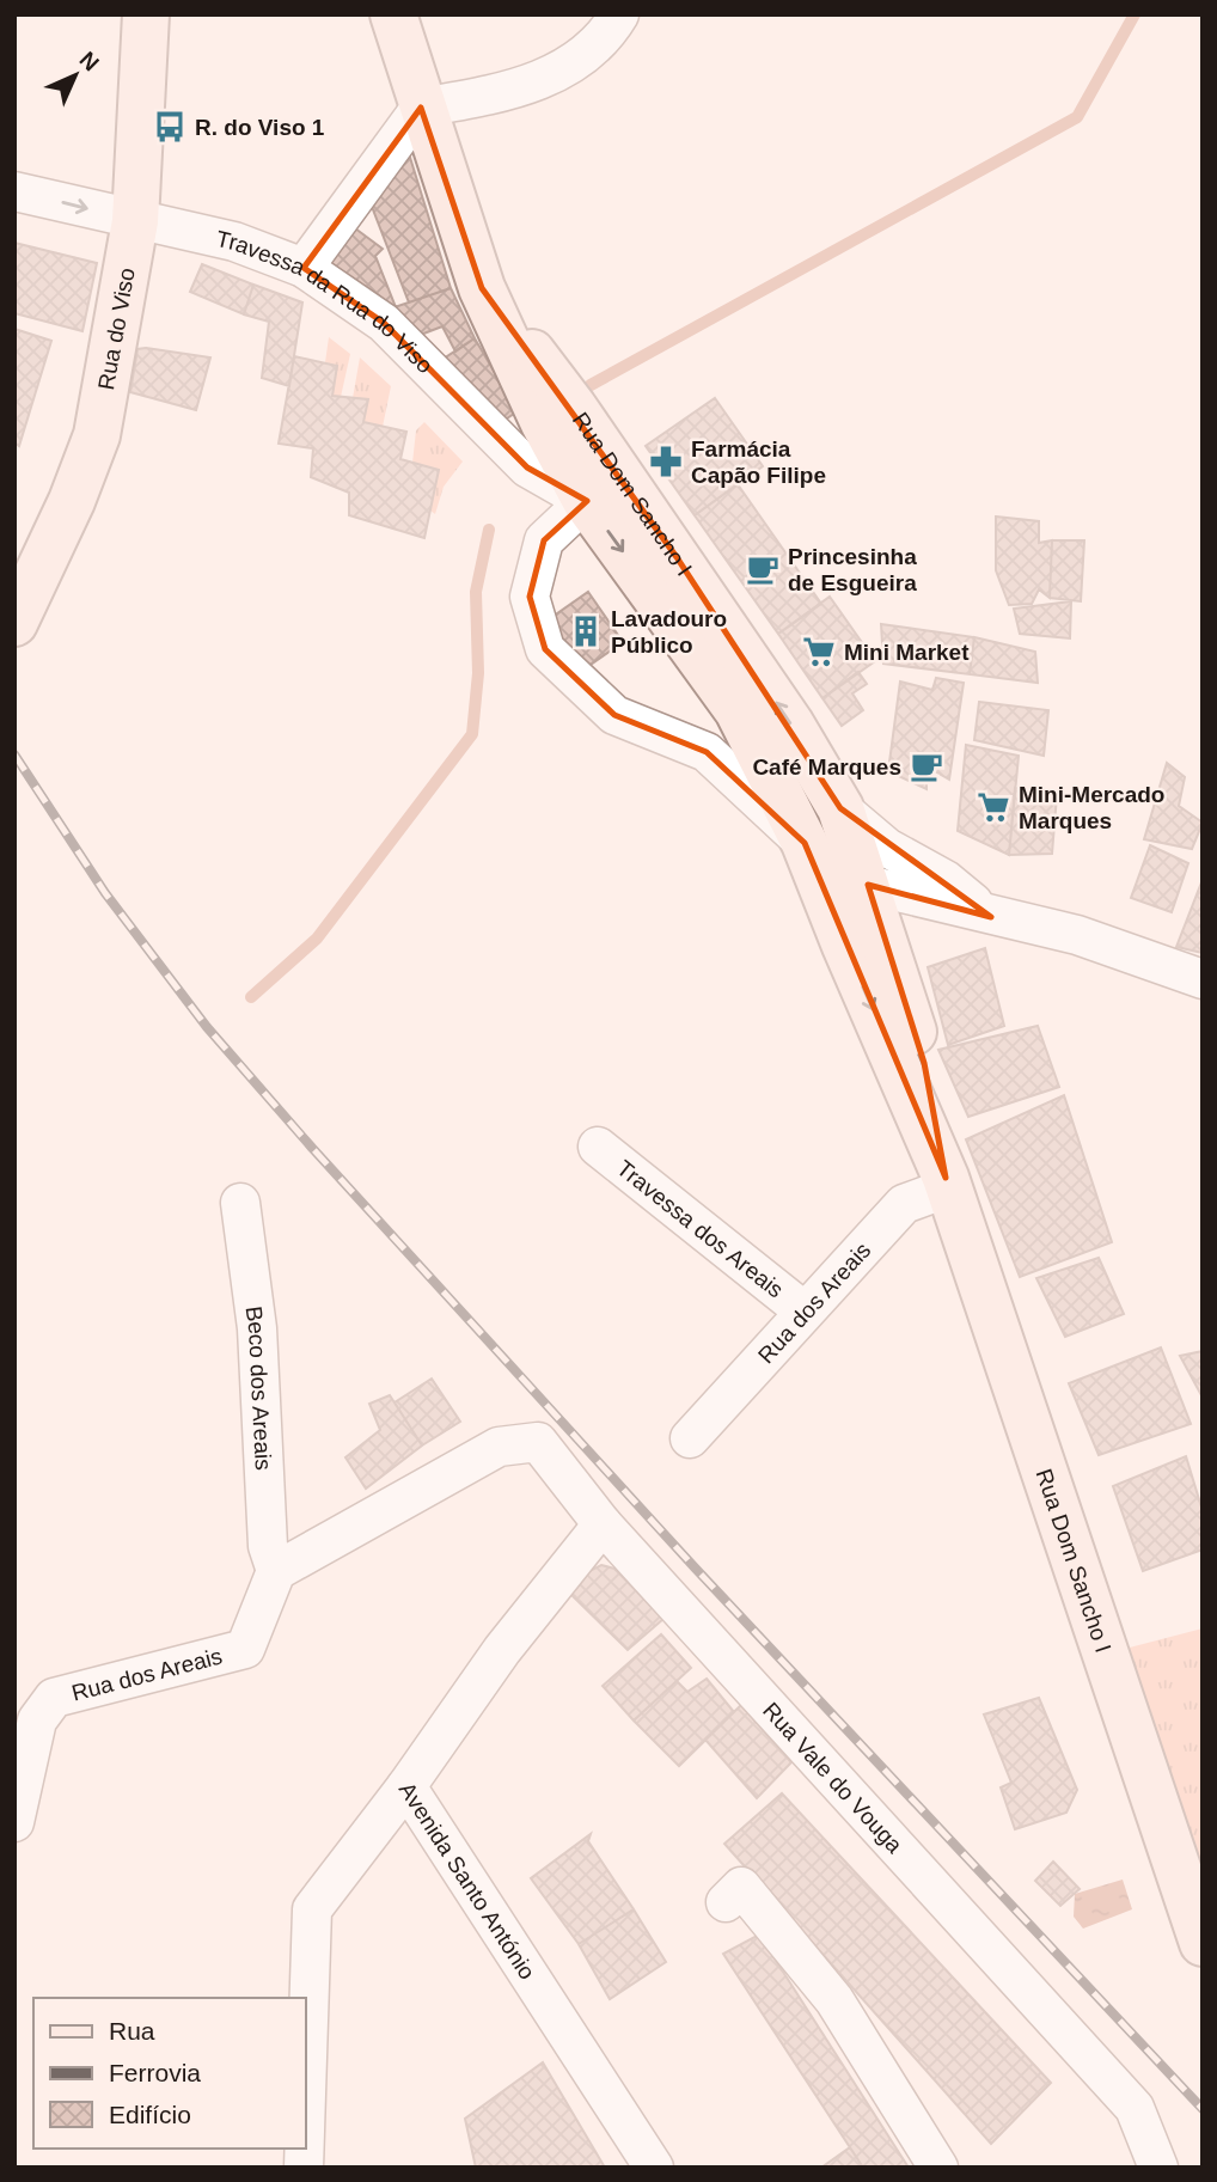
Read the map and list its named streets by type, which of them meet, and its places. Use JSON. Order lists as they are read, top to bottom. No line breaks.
{"streets":{"main road":["Rua do Viso","Rua Dom Sancho I"],"street":["Travessa da Rua do Viso","Travessa dos Areais","Rua dos Areais","Beco dos Areais","Rua Vale do Vouga","Avenida Santo António"]},"crossings":[["Travessa da Rua do Viso","Rua do Viso"],["Travessa da Rua do Viso","Rua Dom Sancho I"],["Rua Dom Sancho I","Rua dos Areais"],["Travessa dos Areais","Rua dos Areais"],["Rua dos Areais","Beco dos Areais"],["Rua dos Areais","Rua Vale do Vouga"],["Beco dos Areais","Rua Vale do Vouga"],["Rua Vale do Vouga","Avenida Santo António"]],"places":{"bus stop":["R. do Viso 1"],"pharmacy":["Farmácia Capão Filipe"],"cafe":["Princesinha de Esgueira","Café Marques"],"building":["Lavadouro Público"],"supermarket":["Mini Market","Mini-Mercado Marques"]},"legend":["Rua","Ferrovia","Edifício"],"north":"top right"}
